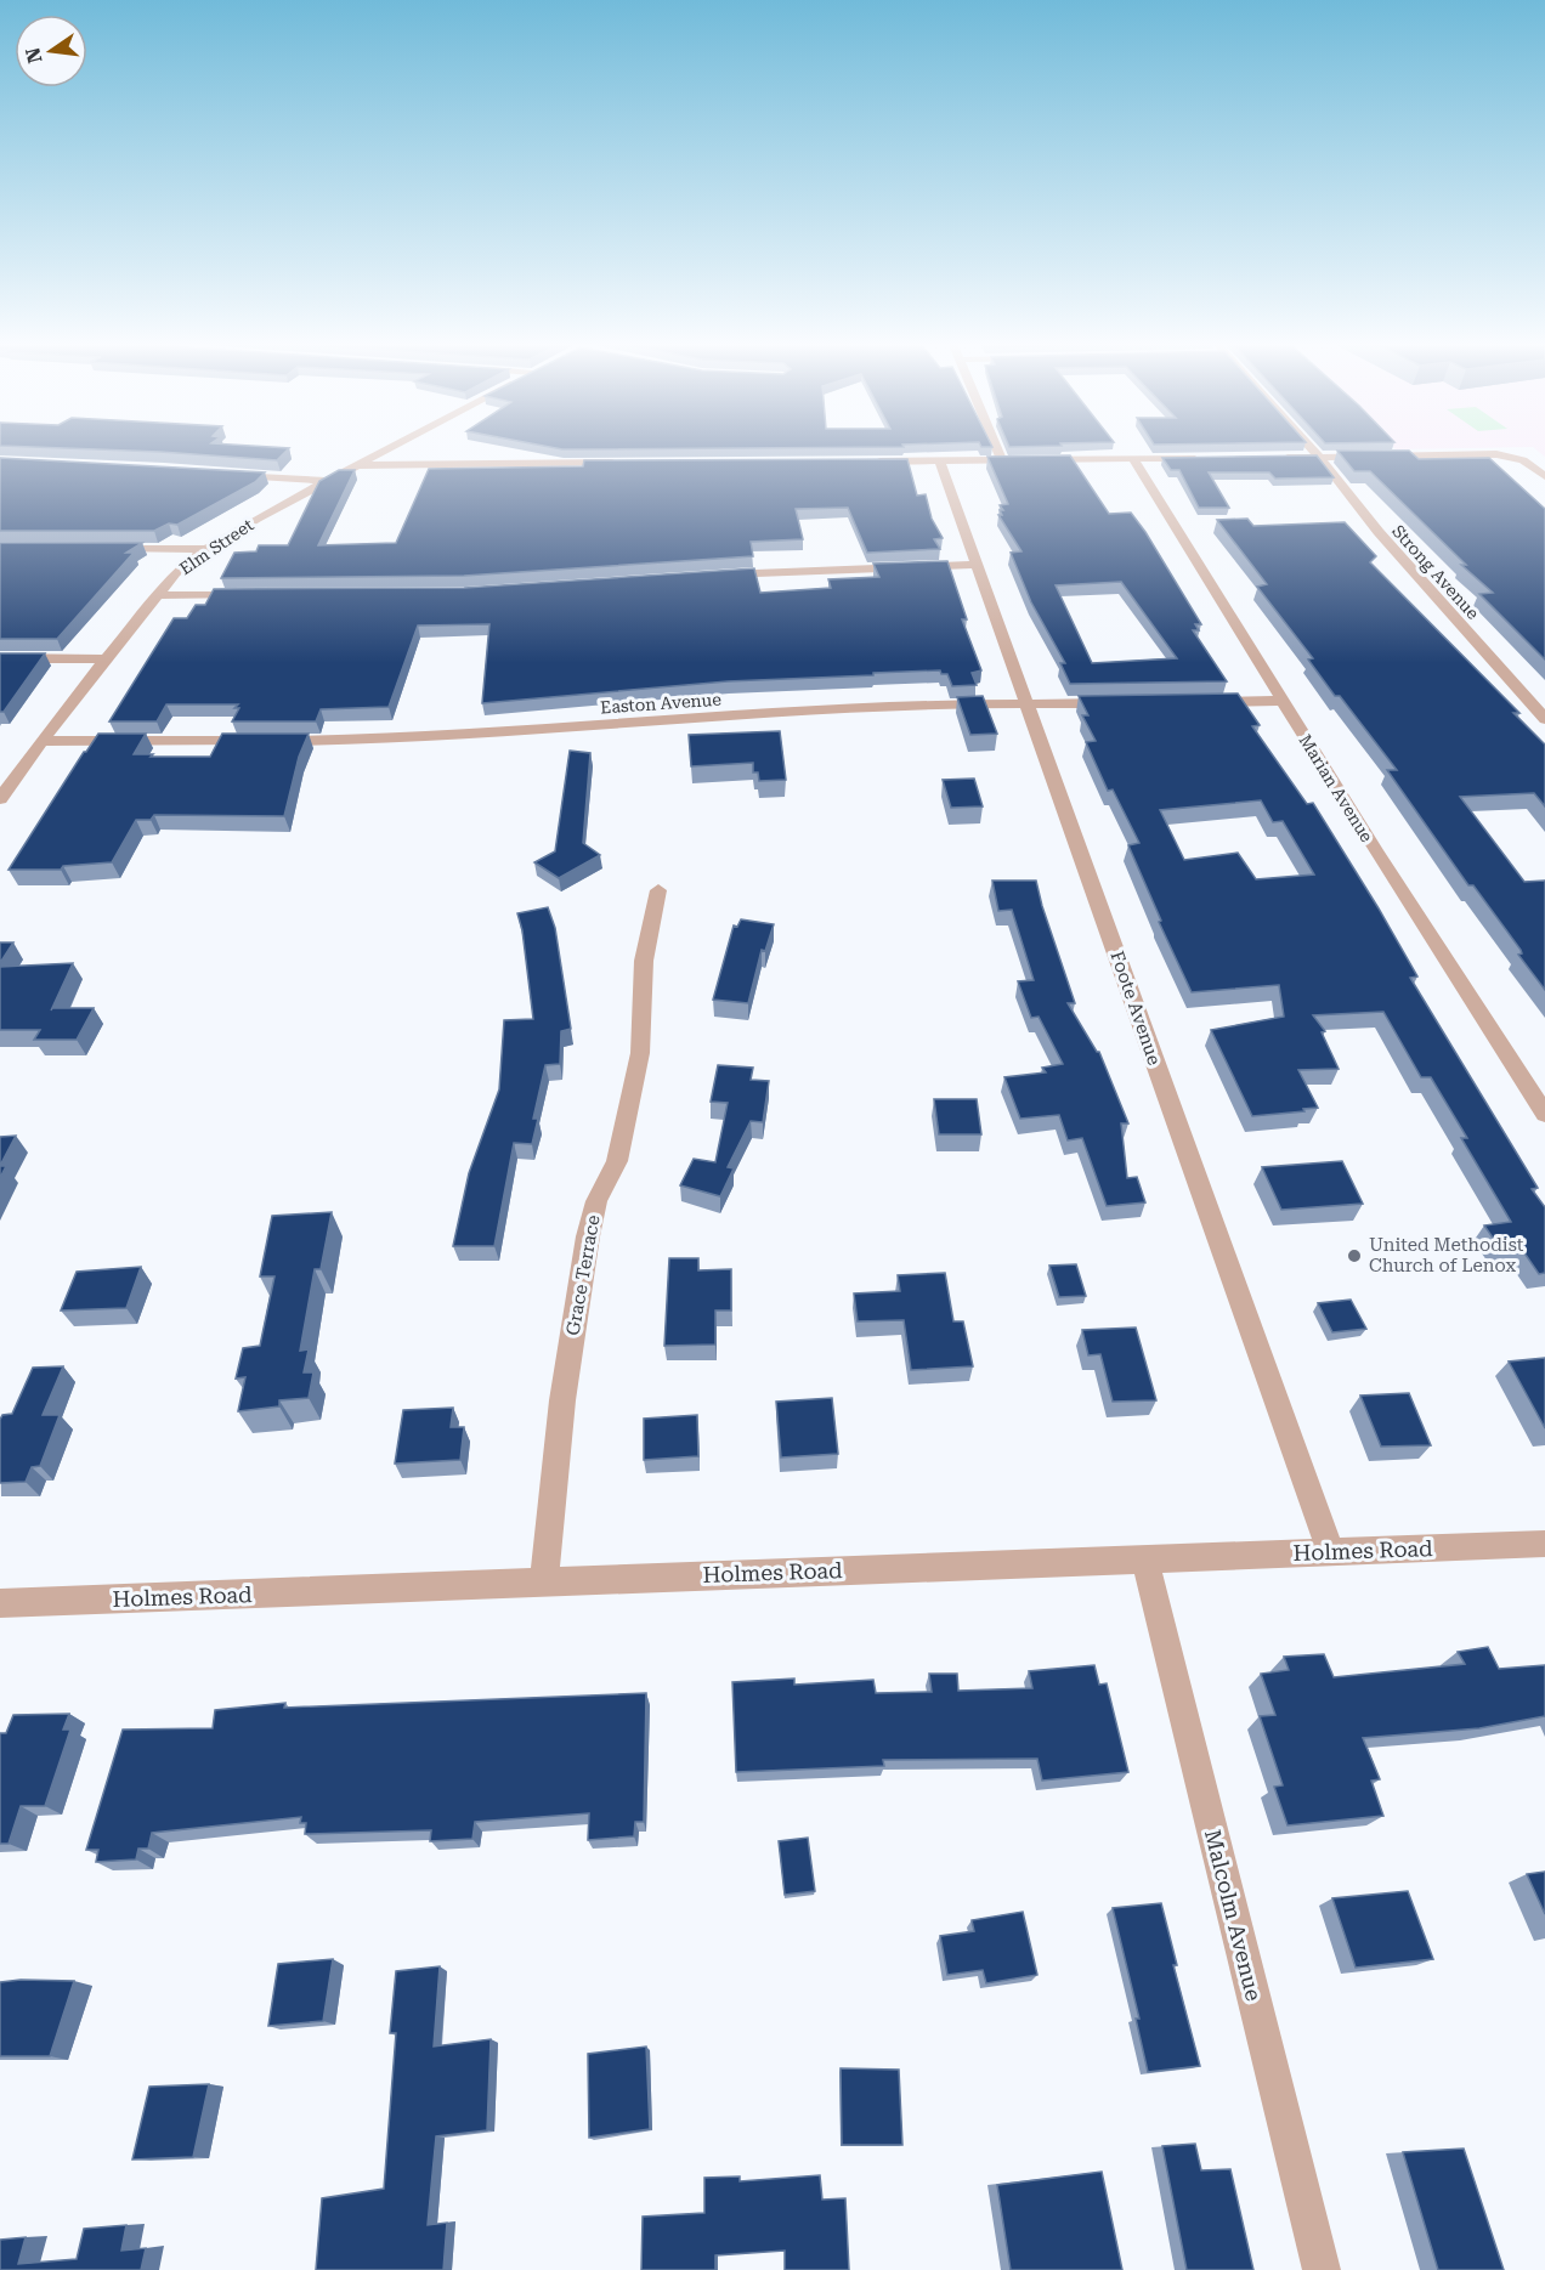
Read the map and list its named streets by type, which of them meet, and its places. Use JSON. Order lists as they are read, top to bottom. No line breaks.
{"streets":{"street":["Elm Street","Strong Avenue","Easton Avenue","Marian Avenue","Foote Avenue","Grace Terrace","Holmes Road","Malcolm Avenue"]},"crossings":[["Elm Street","Easton Avenue"],["Easton Avenue","Foote Avenue"],["Foote Avenue","Holmes Road"],["Grace Terrace","Holmes Road"],["Holmes Road","Malcolm Avenue"]],"places":["United Methodist Church of Lenox"],"north":"left"}
